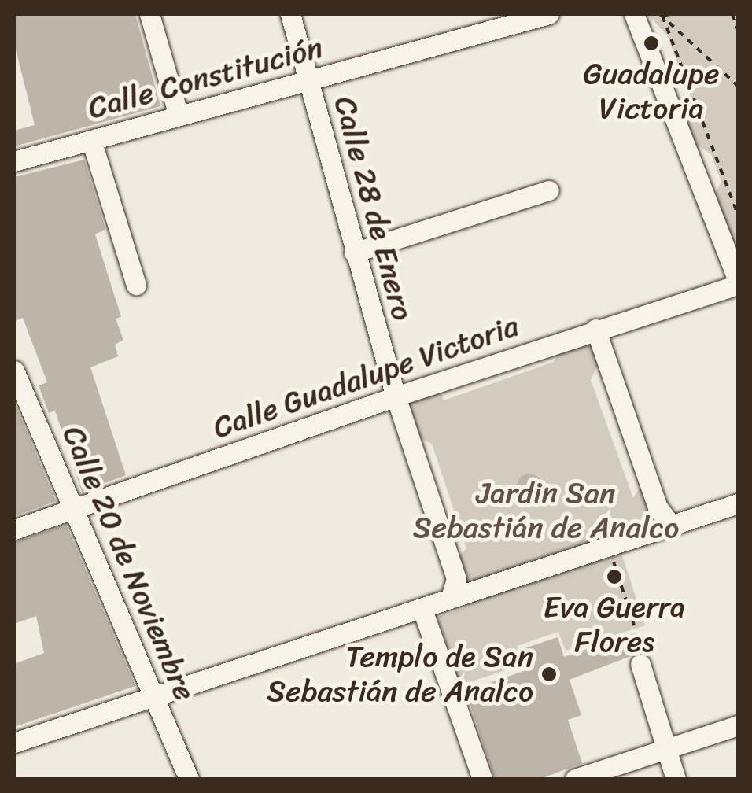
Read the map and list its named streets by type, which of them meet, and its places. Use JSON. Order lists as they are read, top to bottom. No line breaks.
{"streets":{"street":["Calle Constitución","Calle 28 de Enero","Calle Guadalupe Victoria","Calle 20 de Noviembre"]},"crossings":[["Calle Constitución","Calle 28 de Enero"],["Calle 28 de Enero","Calle Guadalupe Victoria"],["Calle Guadalupe Victoria","Calle 20 de Noviembre"]],"parks":["Jardin San Sebastián de Analco"],"places":["Guadalupe Victoria","Eva Guerra Flores","Templo de San Sebastián de Analco"]}
